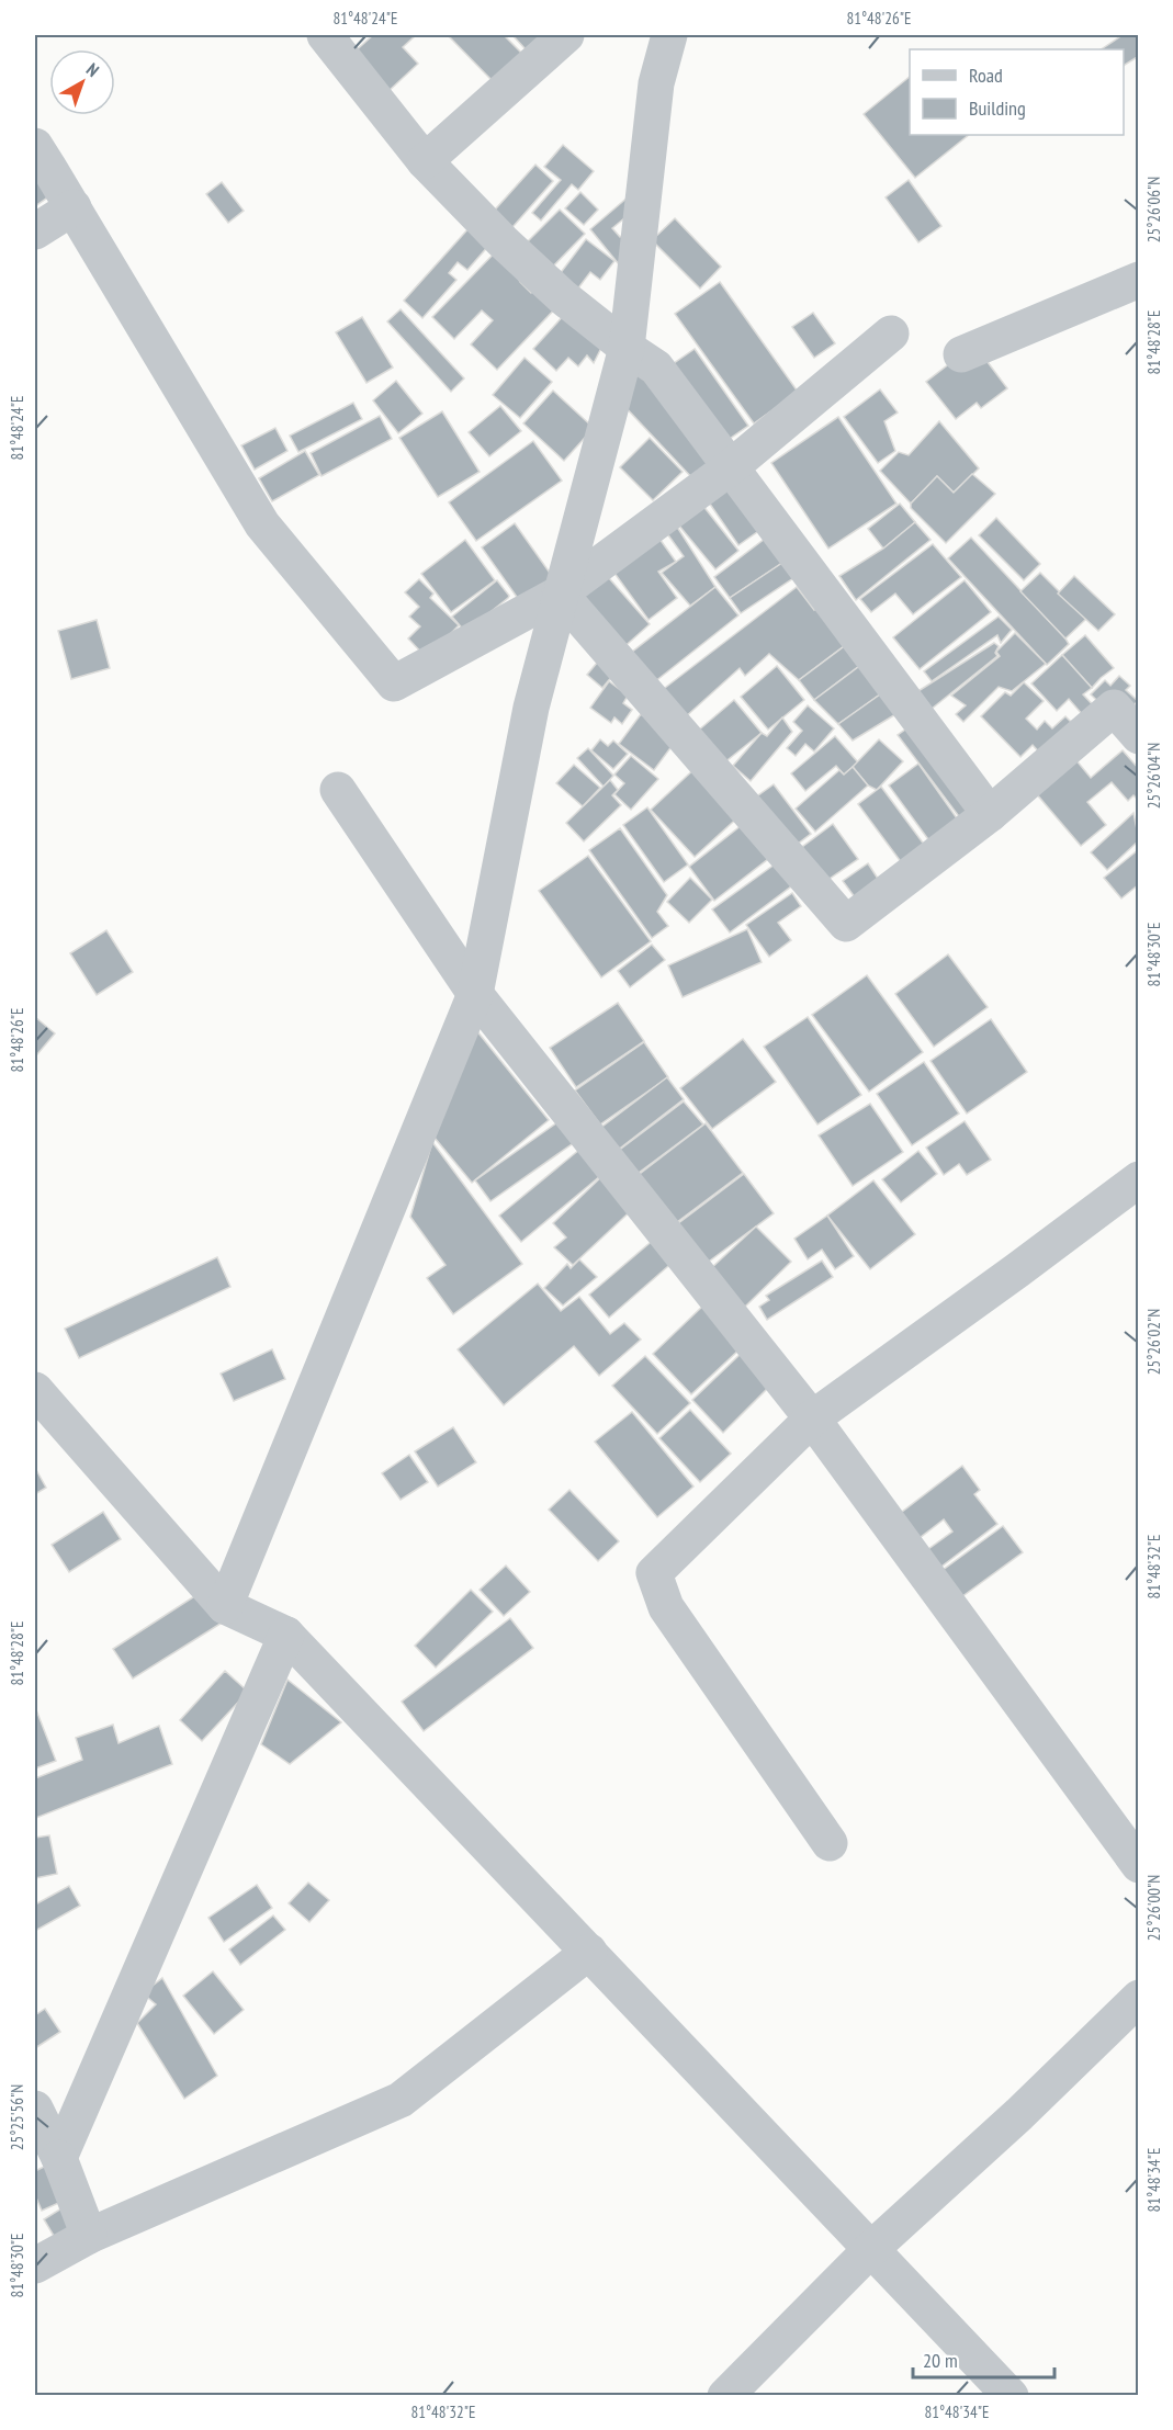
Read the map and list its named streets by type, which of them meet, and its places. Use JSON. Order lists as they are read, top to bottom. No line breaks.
{"legend":["Road","Building"],"scale_bar":"20 m","north":"top right","coordinates":["81°48'24\"E","81°48'26\"E","25°26'06\"N","81°48'28\"E","25°26'04\"N","81°48'30\"E","25°26'02\"N","81°48'32\"E","25°26'00\"N","25°25'56\"N","81°48'34\"E"]}
